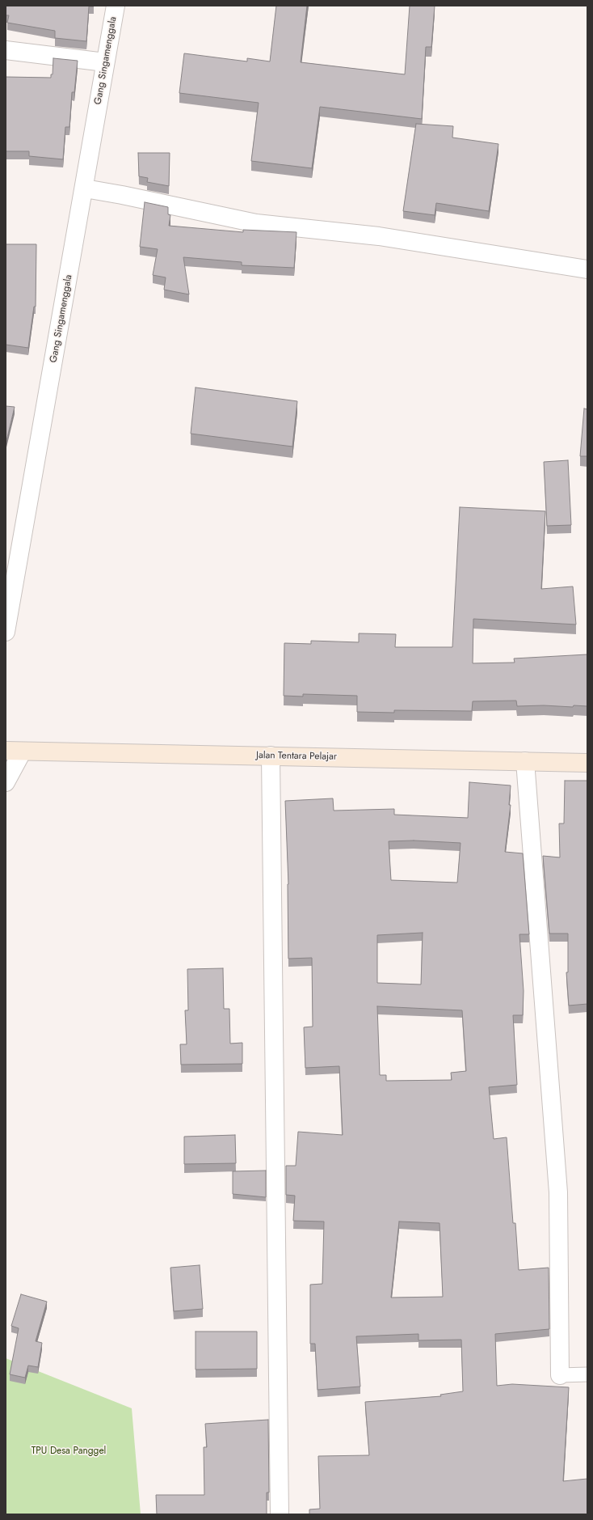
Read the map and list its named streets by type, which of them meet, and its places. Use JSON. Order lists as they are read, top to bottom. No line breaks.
{"streets":{"main road":["Jalan Tentara Pelajar"],"street":["Gang Singamenggala"]},"parks":["TPU Desa Panggel"]}
